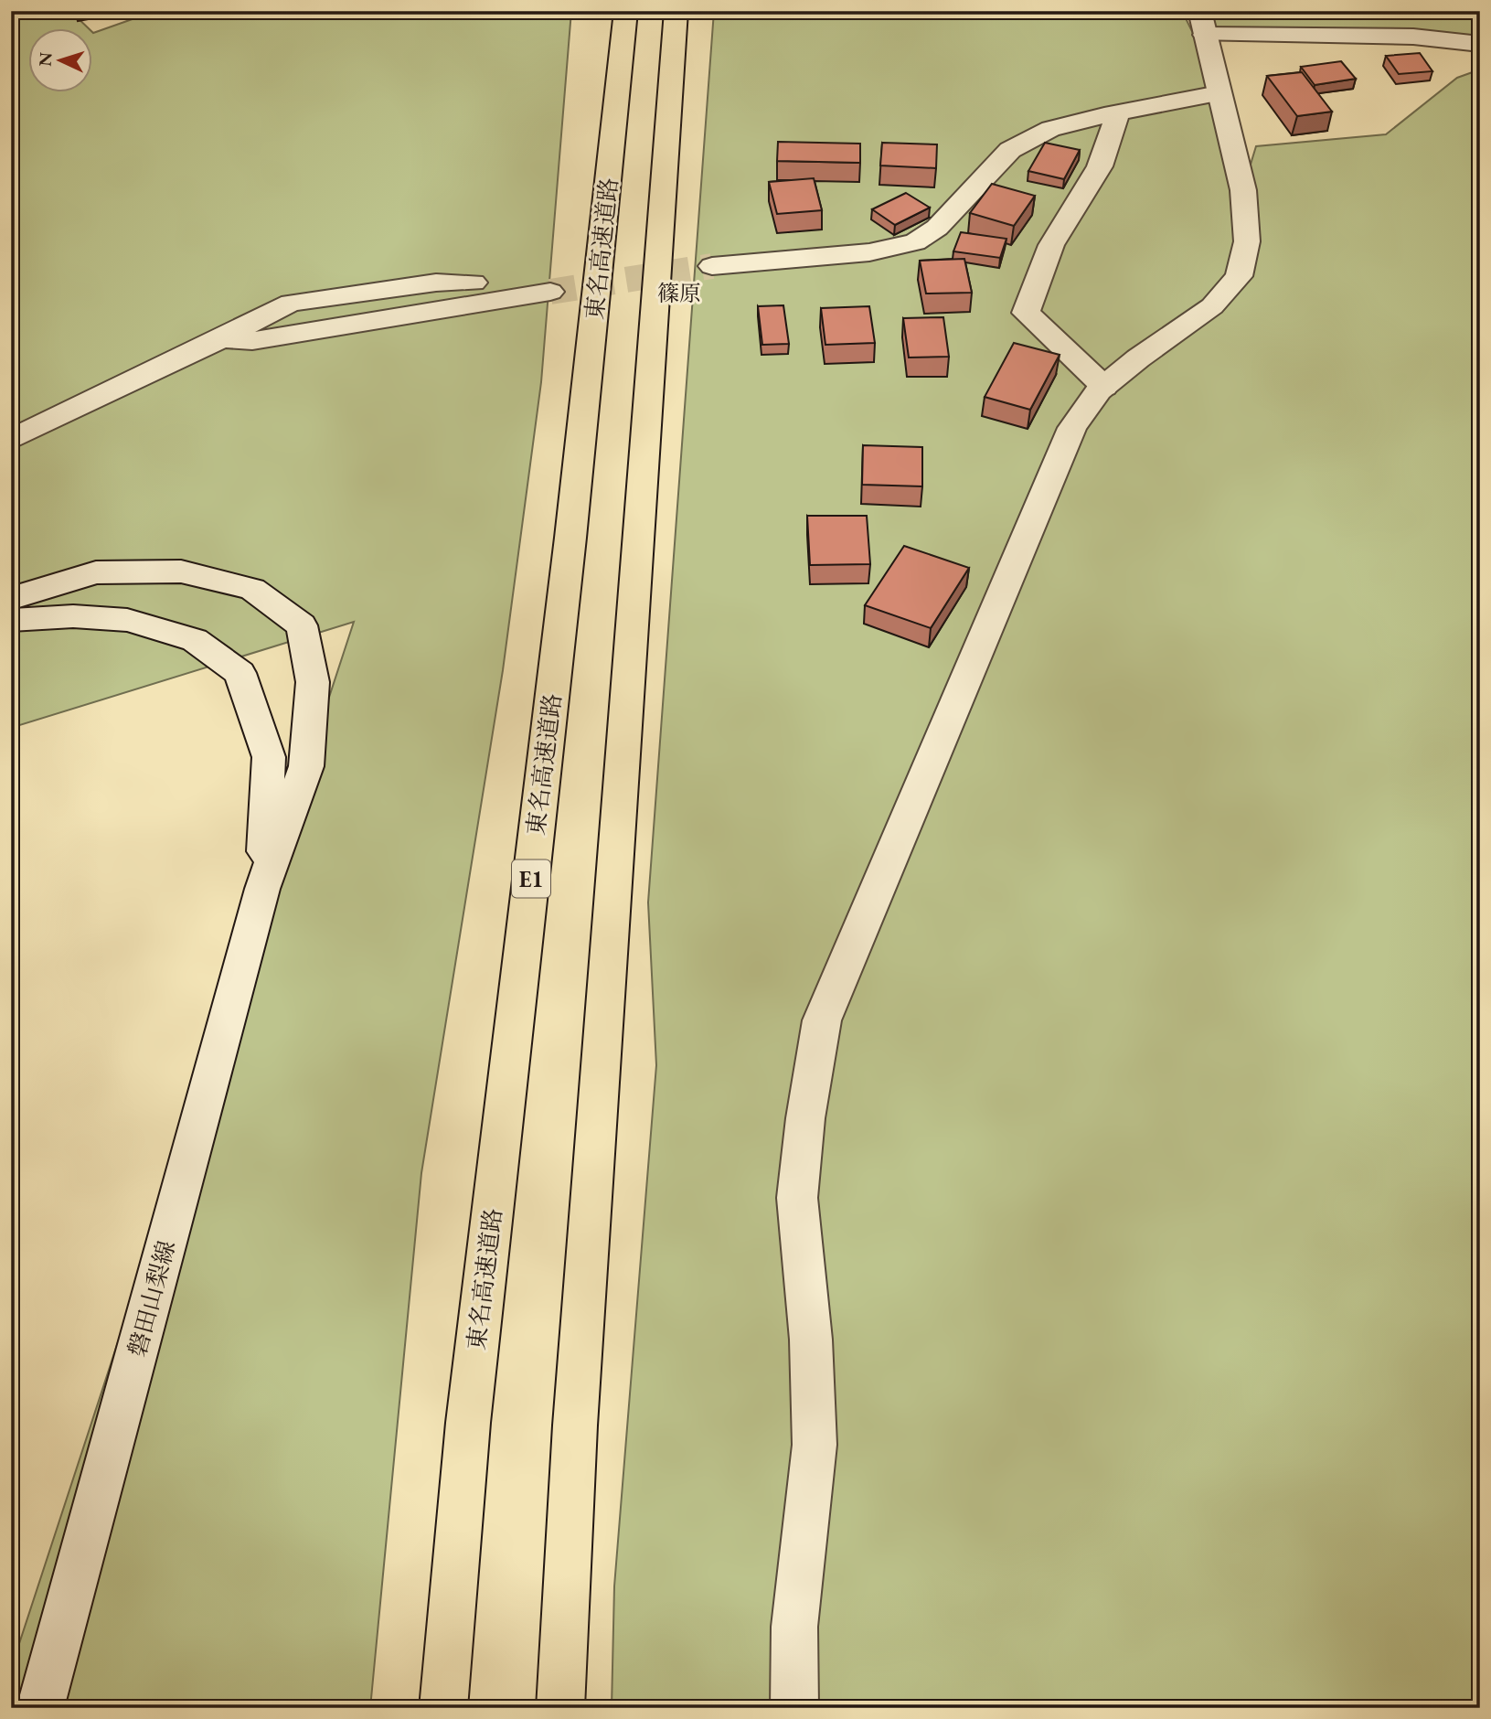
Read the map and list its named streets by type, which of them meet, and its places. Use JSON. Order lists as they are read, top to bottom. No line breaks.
{"streets":{"highway":["東名高速道路","E1"],"street":["磐田山梨線"]},"districts":["篠原"],"north":"left"}
